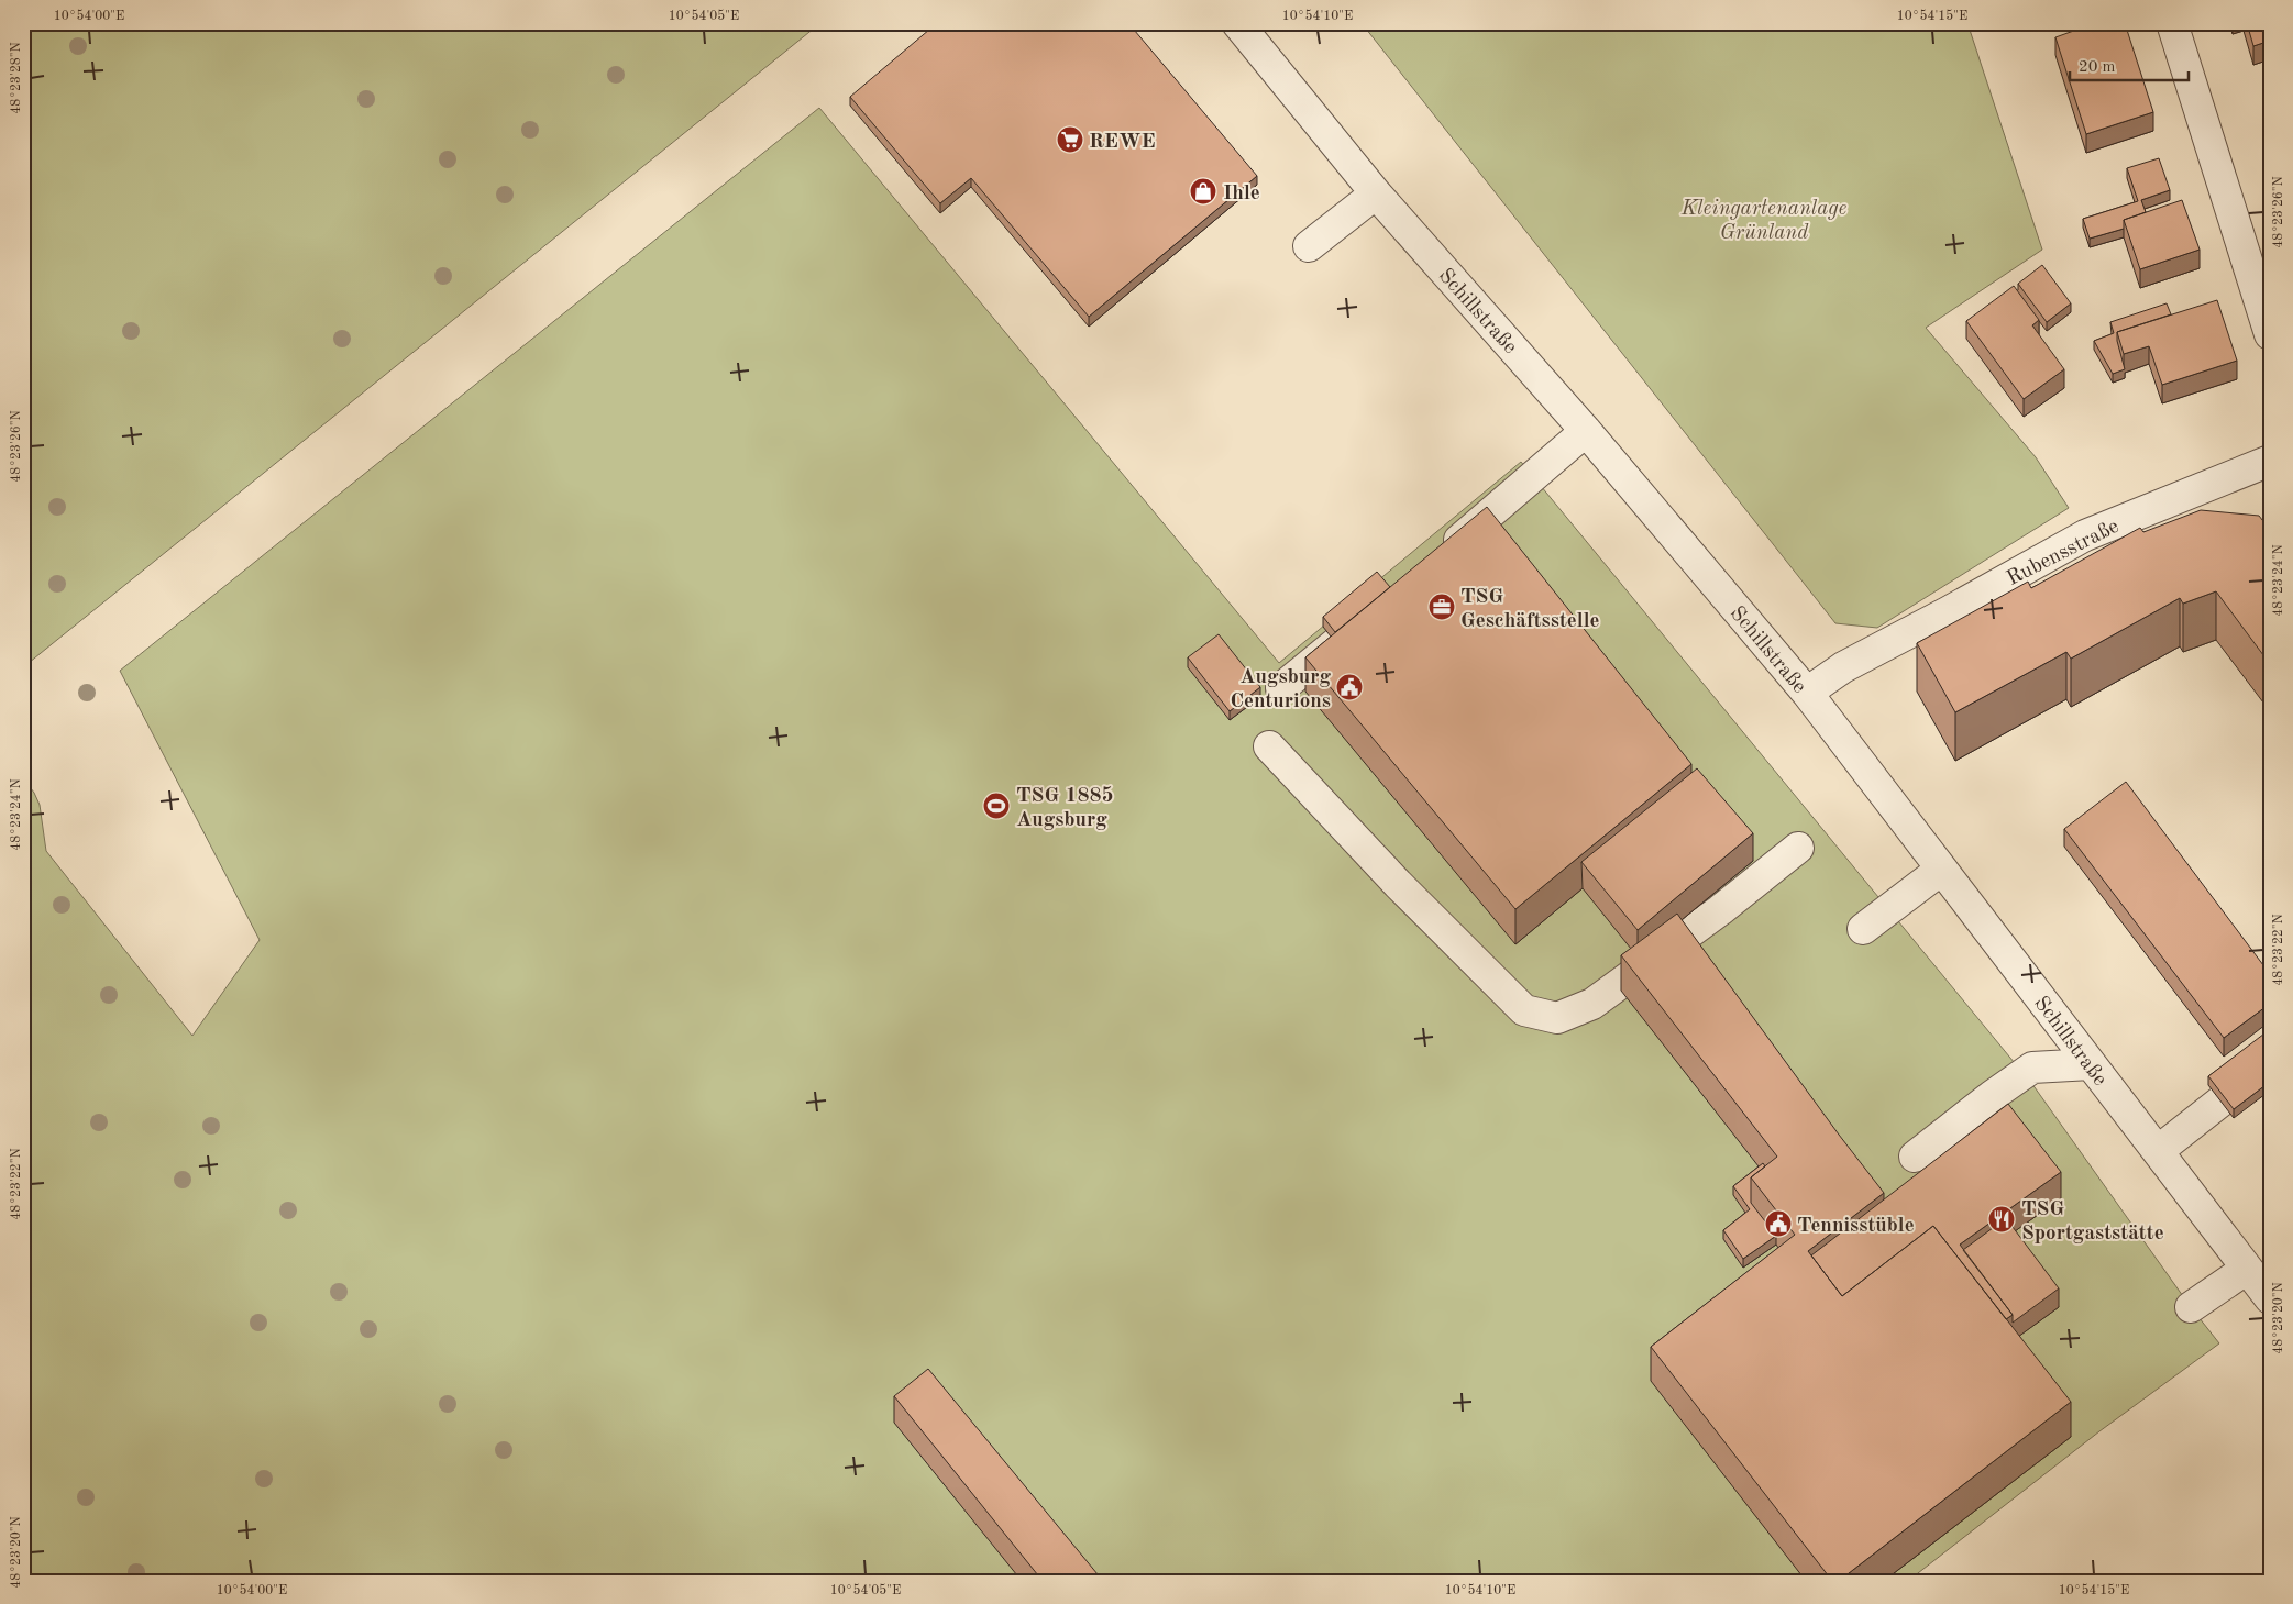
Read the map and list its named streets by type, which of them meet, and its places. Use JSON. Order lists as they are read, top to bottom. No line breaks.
{"streets":{"street":["Schillstraße","Rubensstraße"]},"crossings":[["Schillstraße","Rubensstraße"]],"parks":["Kleingartenanlage Grünland"],"places":{"supermarket":["REWE"],"shop":["Ihle"],"office":["TSG Geschäftsstelle"],"public building":["Augsburg Centurions","Tennisstüble"],"sports":["TSG 1885 Augsburg"],"restaurant":["TSG Sportgaststätte"]},"scale_bar":"20 m","coordinates":["10°54'00\"E","10°54'05\"E","10°54'10\"E","10°54'15\"E","48°23'28\"N","48°23'26\"N","48°23'24\"N","48°23'22\"N","48°23'20\"N"]}
